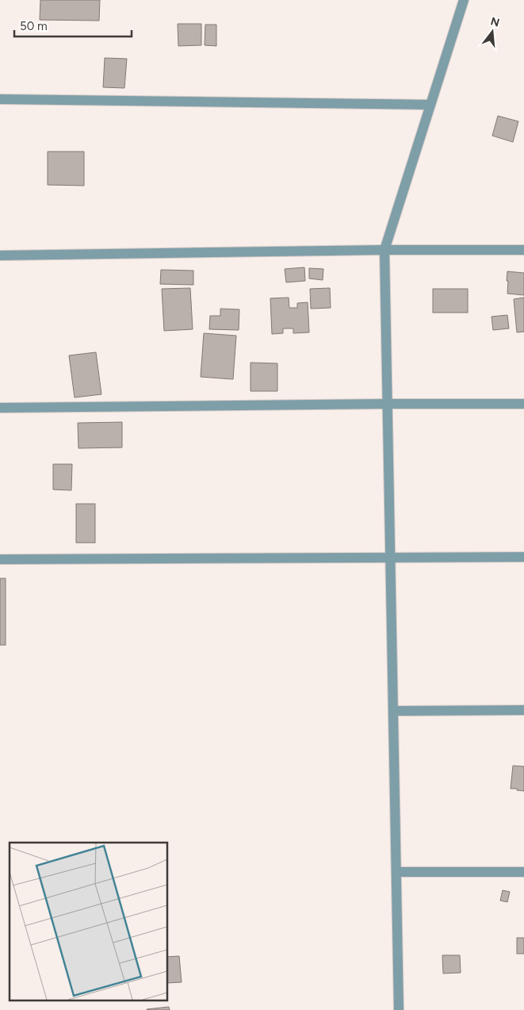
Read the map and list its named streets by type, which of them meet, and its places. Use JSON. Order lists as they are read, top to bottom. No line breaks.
{"scale_bar":"50 m","north":"top"}
